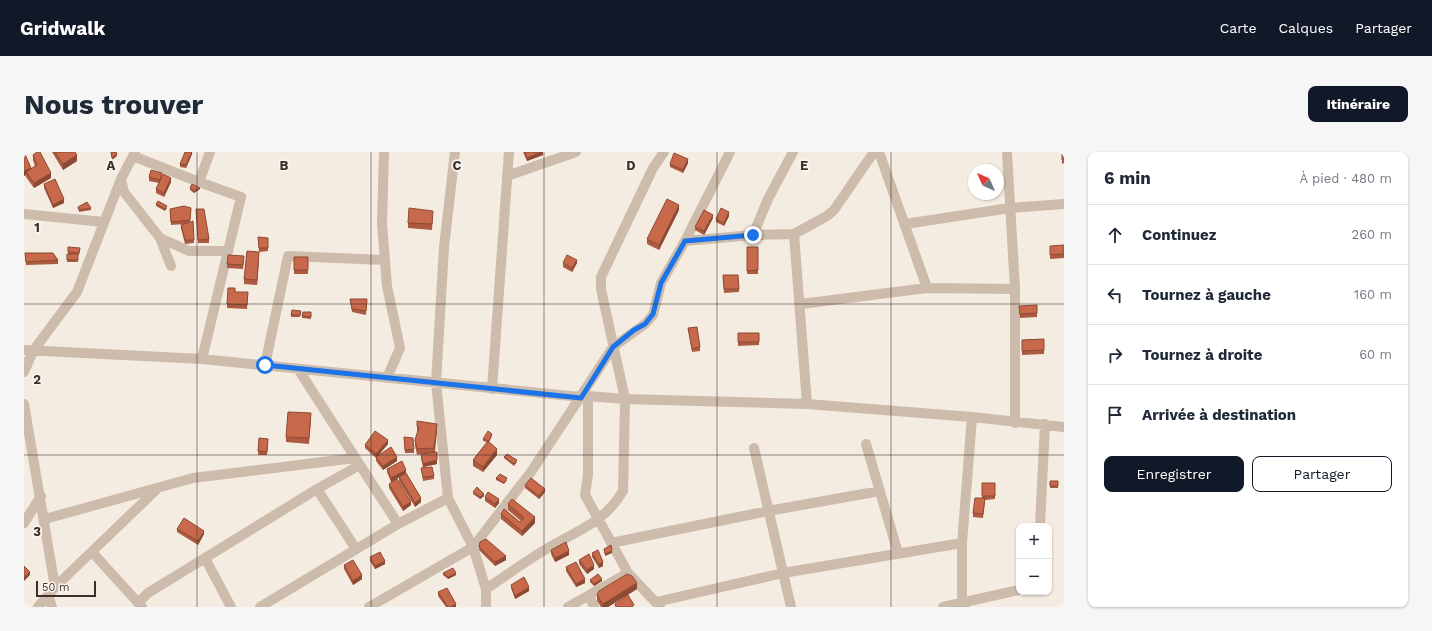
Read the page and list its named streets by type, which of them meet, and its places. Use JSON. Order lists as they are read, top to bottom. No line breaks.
{"scale_bar":"50 m","north":"top left","page":{"header":"Gridwalk","nav":["Carte","Calques","Partager"],"buttons":["Itinéraire",["Enregistrer","Partager"]],"title":"Nous trouver","heading":["6 min","À pied · 480 m"],"list":[["Continuez","260 m"],["Tournez à gauche","160 m"],["Tournez à droite","60 m"],"Arrivée à destination"],"map_buttons":["+","−"],"scale":"50 m"},"grid":{"columns":["A","B","C","D","E"],"rows":["1","2","3"]}}
